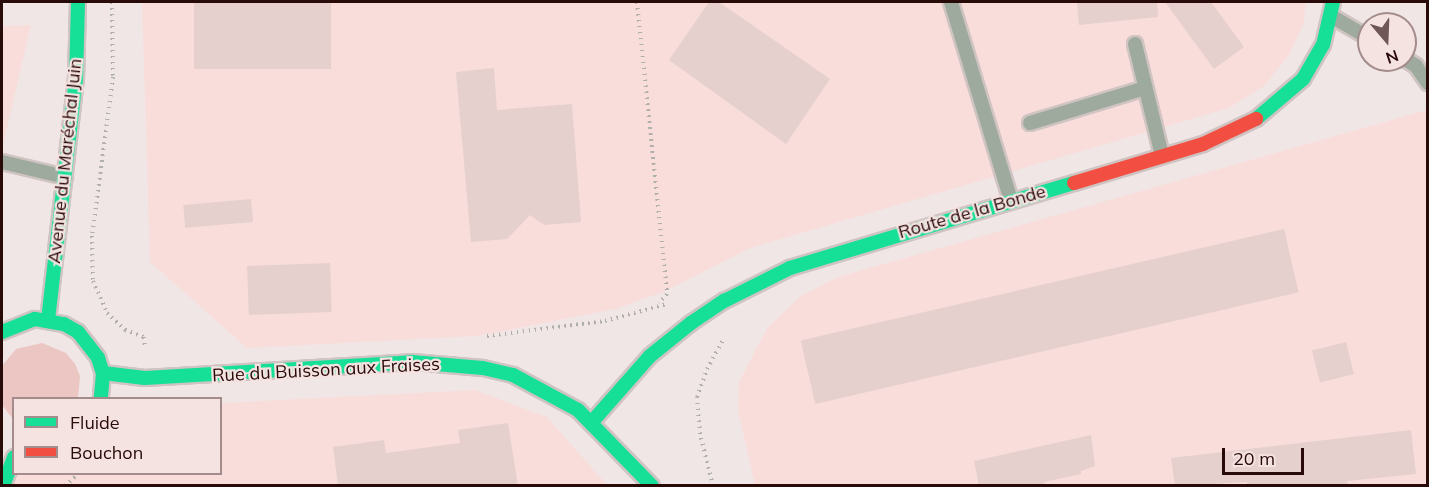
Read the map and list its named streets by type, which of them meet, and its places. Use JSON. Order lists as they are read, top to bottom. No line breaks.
{"streets":{"street":["Avenue du Maréchal Juin","Route de la Bonde","Rue du Buisson aux Fraises"]},"crossings":[["Route de la Bonde","Rue du Buisson aux Fraises"]],"legend":["Fluide","Bouchon"],"scale_bar":"20 m","north":"bottom"}
